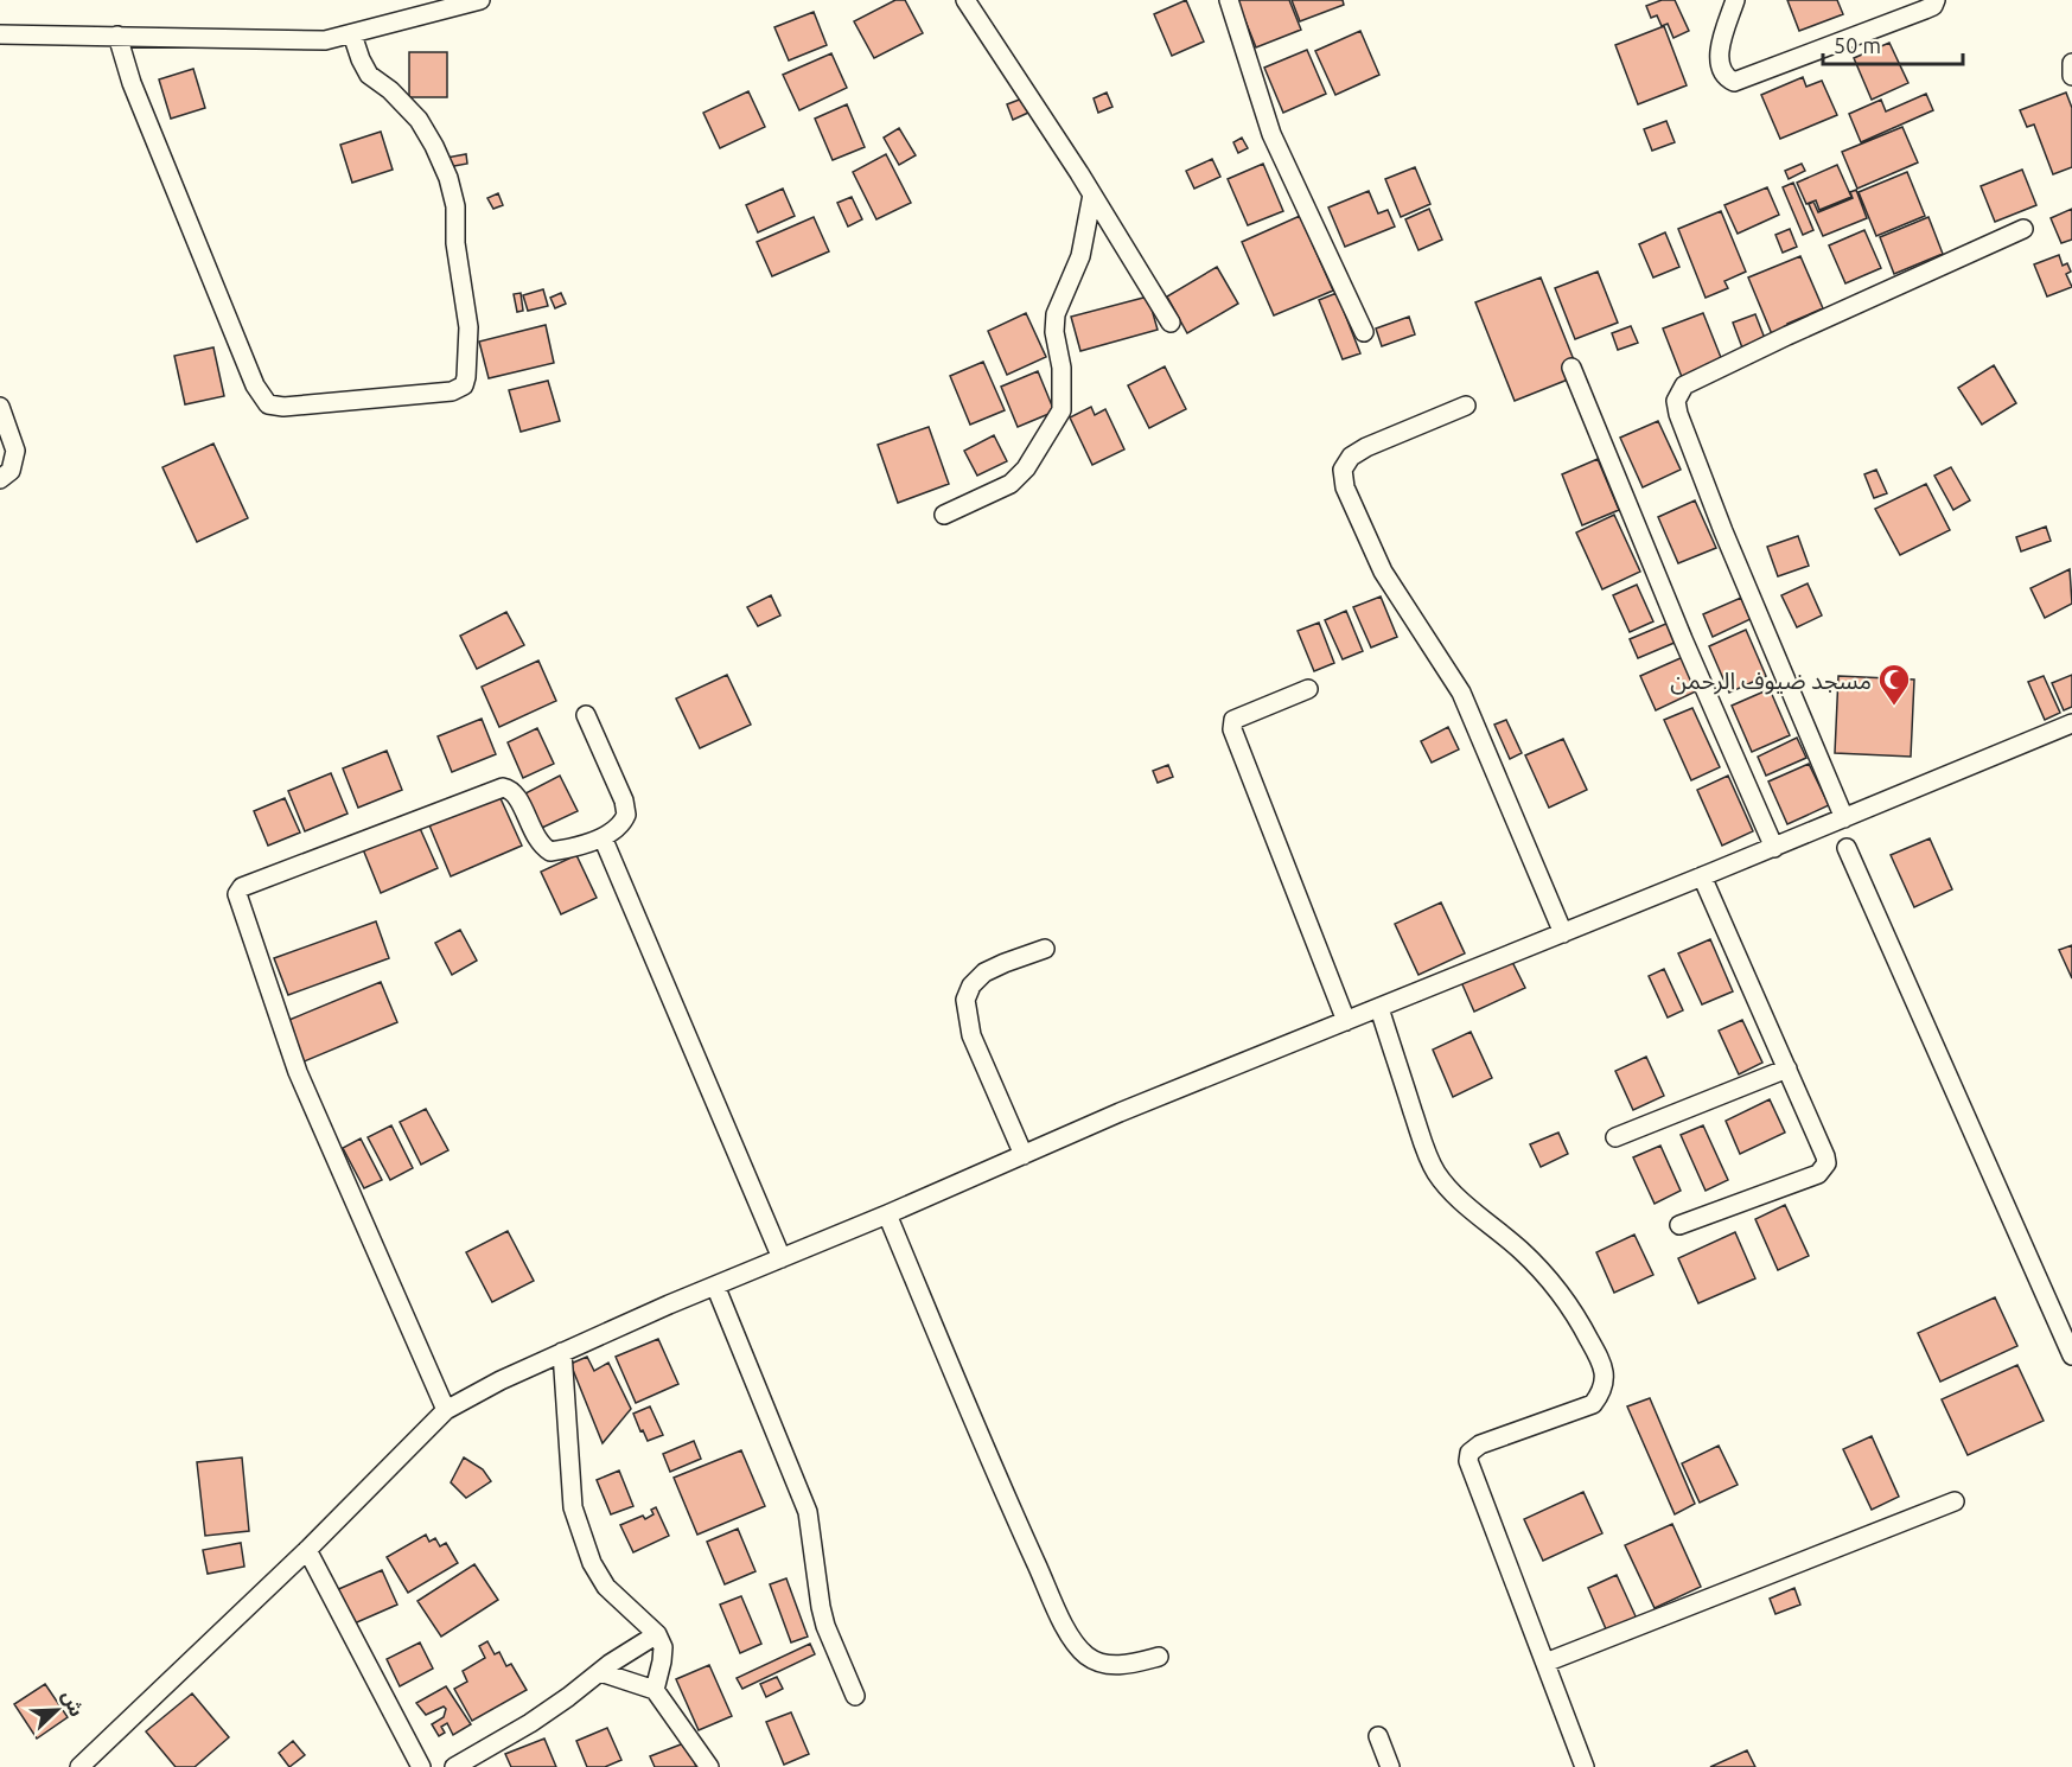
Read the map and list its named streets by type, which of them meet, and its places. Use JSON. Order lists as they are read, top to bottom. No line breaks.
{"places":{"mosque":["مسجد ضيوف الرحمن"]},"scale_bar":"50 m","north":"top right"}
